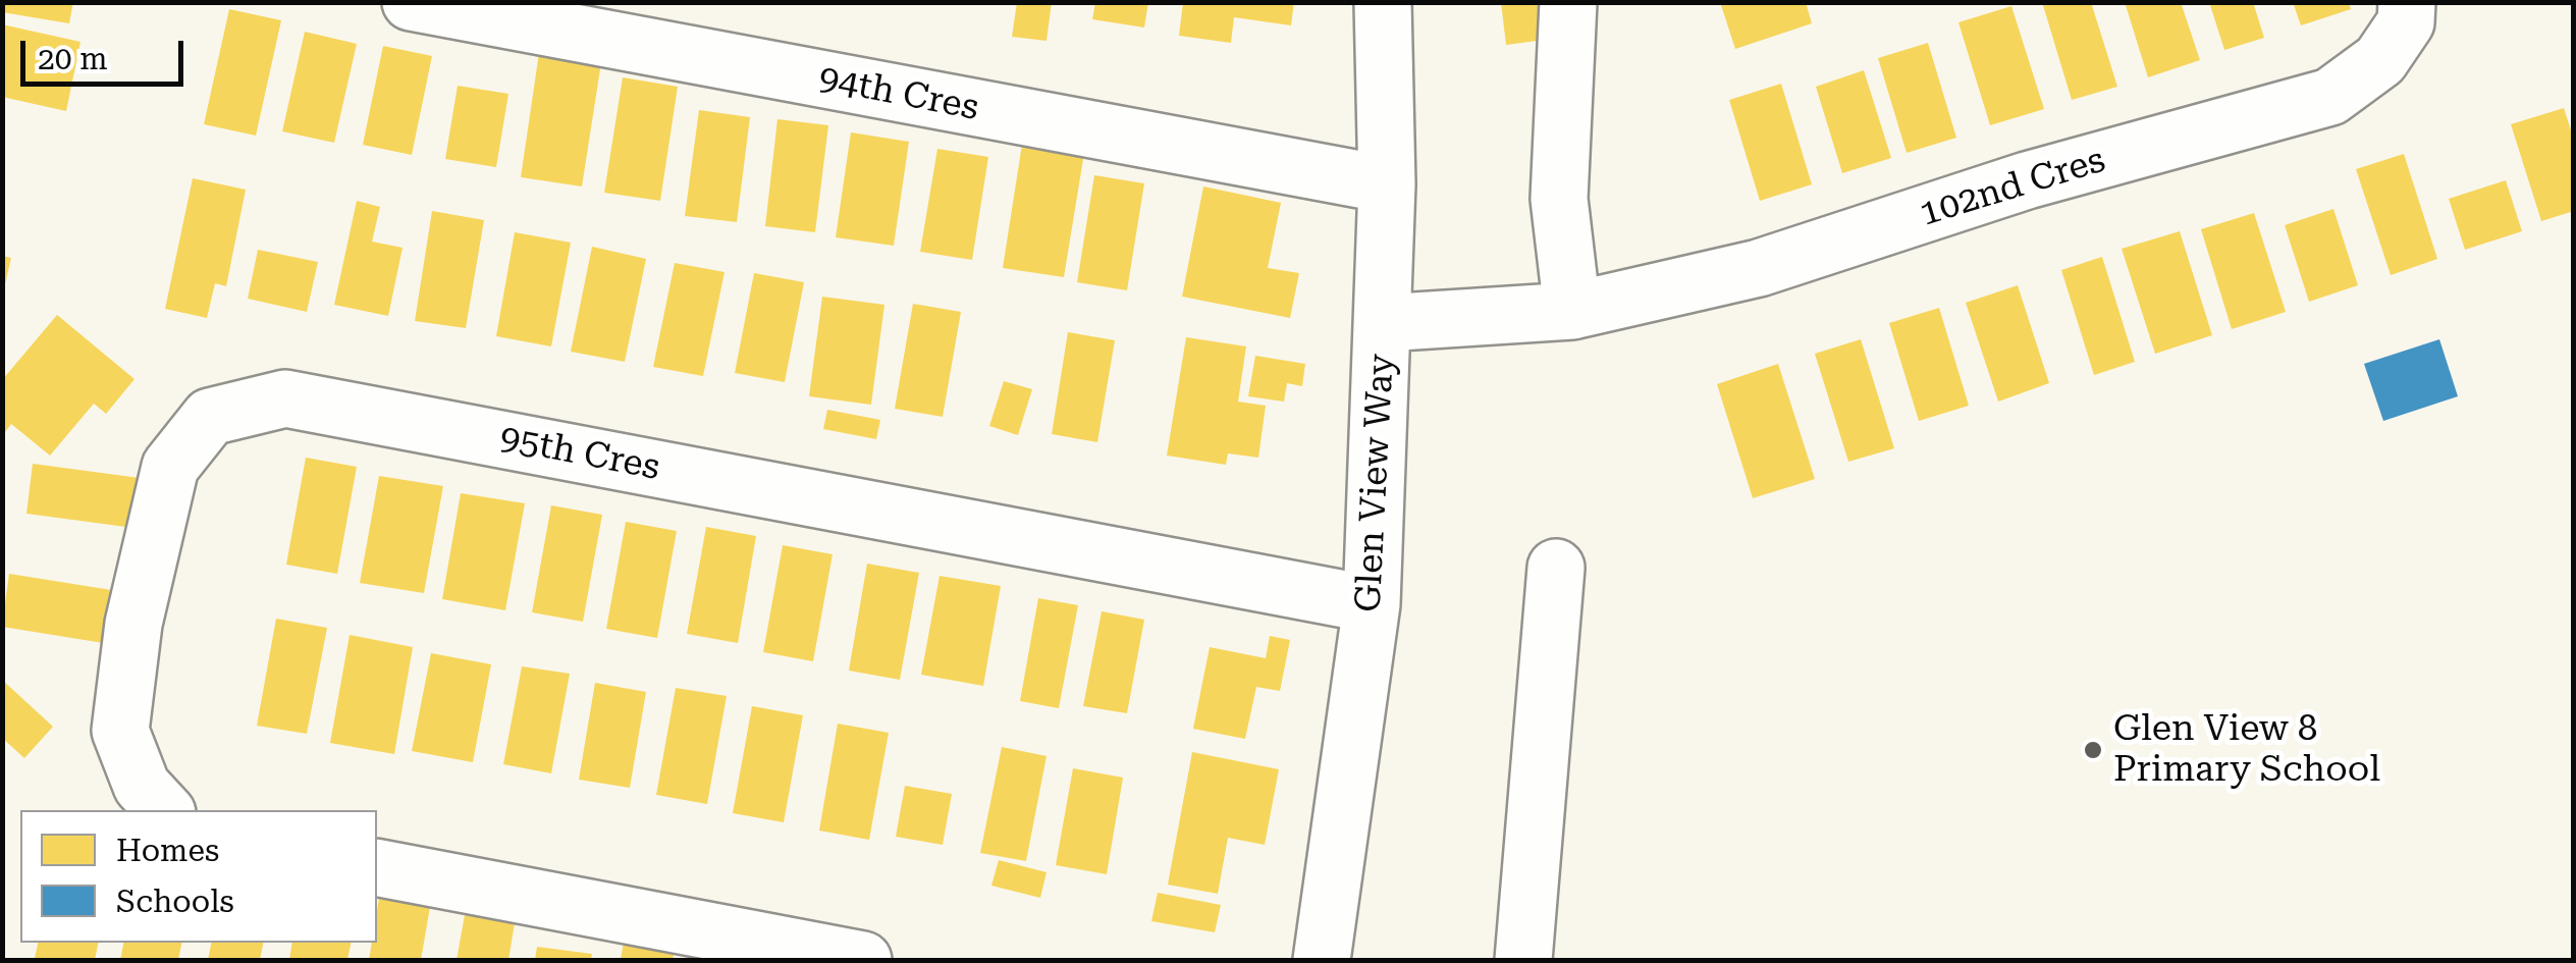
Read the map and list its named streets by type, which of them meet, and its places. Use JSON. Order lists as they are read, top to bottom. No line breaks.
{"streets":{"street":["94th Cres","102nd Cres","95th Cres","Glen View Way"]},"crossings":[["94th Cres","Glen View Way"],["102nd Cres","Glen View Way"],["95th Cres","Glen View Way"]],"places":["Glen View 8 Primary School"],"legend":["Homes","Schools"],"scale_bar":"20 m"}
